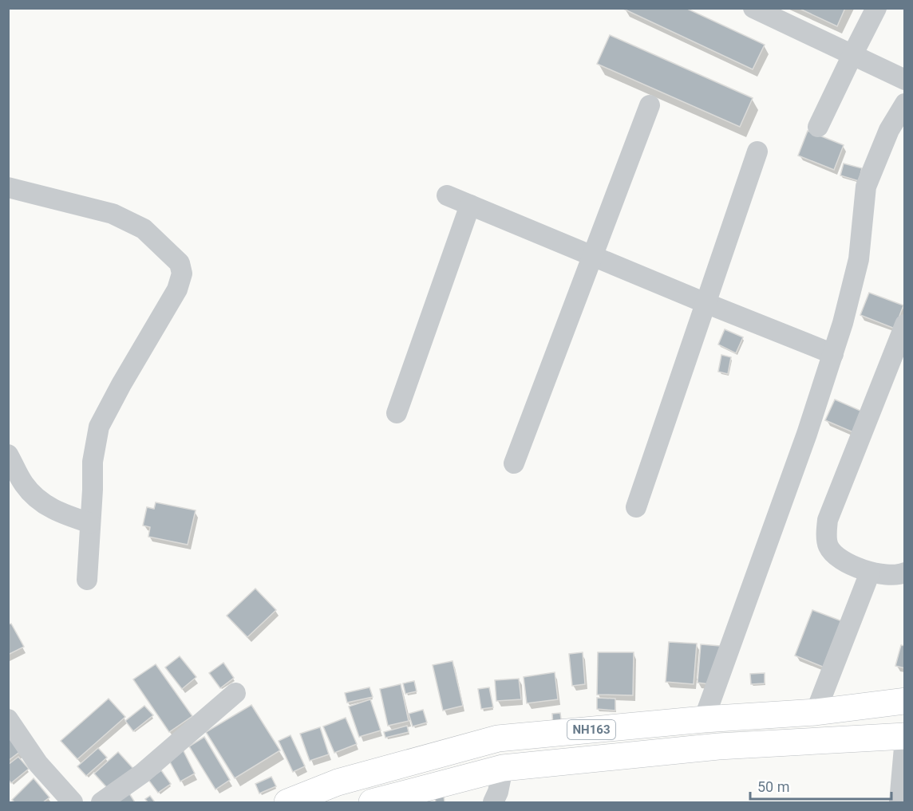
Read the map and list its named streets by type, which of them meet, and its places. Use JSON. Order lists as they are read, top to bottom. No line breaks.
{"streets":{"highway":["NH163"]},"scale_bar":"50 m"}
